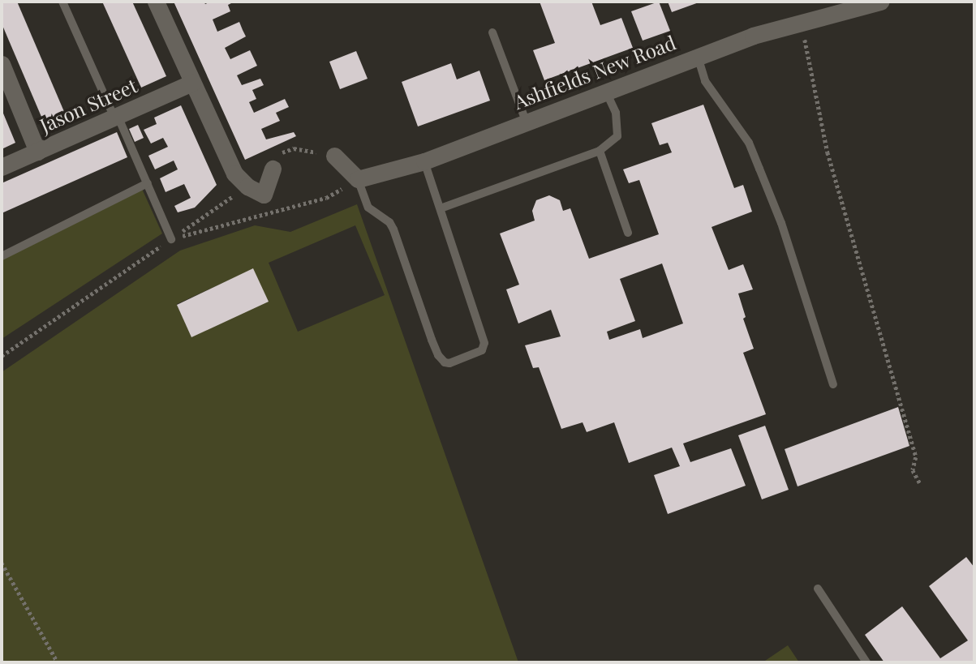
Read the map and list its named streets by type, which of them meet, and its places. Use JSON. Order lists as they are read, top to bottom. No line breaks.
{"streets":{"street":["Ashfields New Road","Jason Street"]}}
